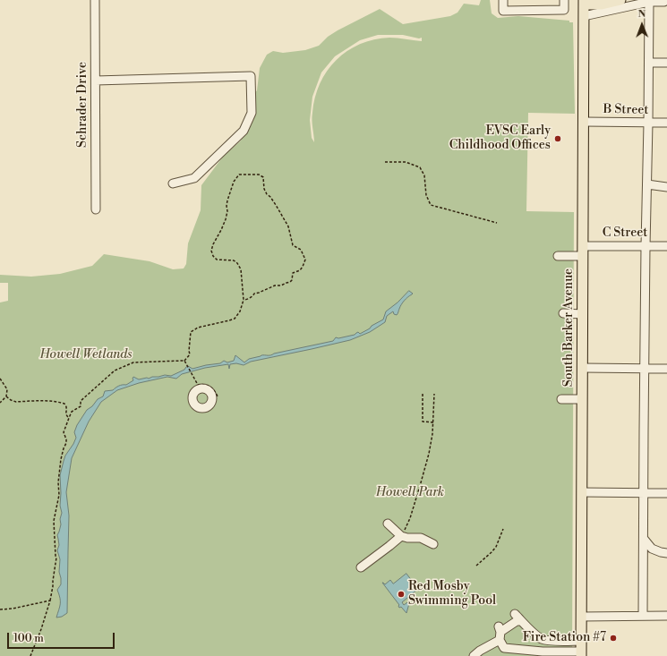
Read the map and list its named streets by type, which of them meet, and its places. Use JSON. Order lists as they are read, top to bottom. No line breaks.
{"streets":{"main road":["South Barker Avenue"],"street":["Schrader Drive","B Street","C Street"]},"crossings":[["B Street","South Barker Avenue"],["C Street","South Barker Avenue"]],"parks":["Howell Wetlands","Howell Park"],"places":["EVSC Early Childhood Offices","Red Mosby Swimming Pool","Fire Station #7"],"scale_bar":"100 m","north":"top"}
